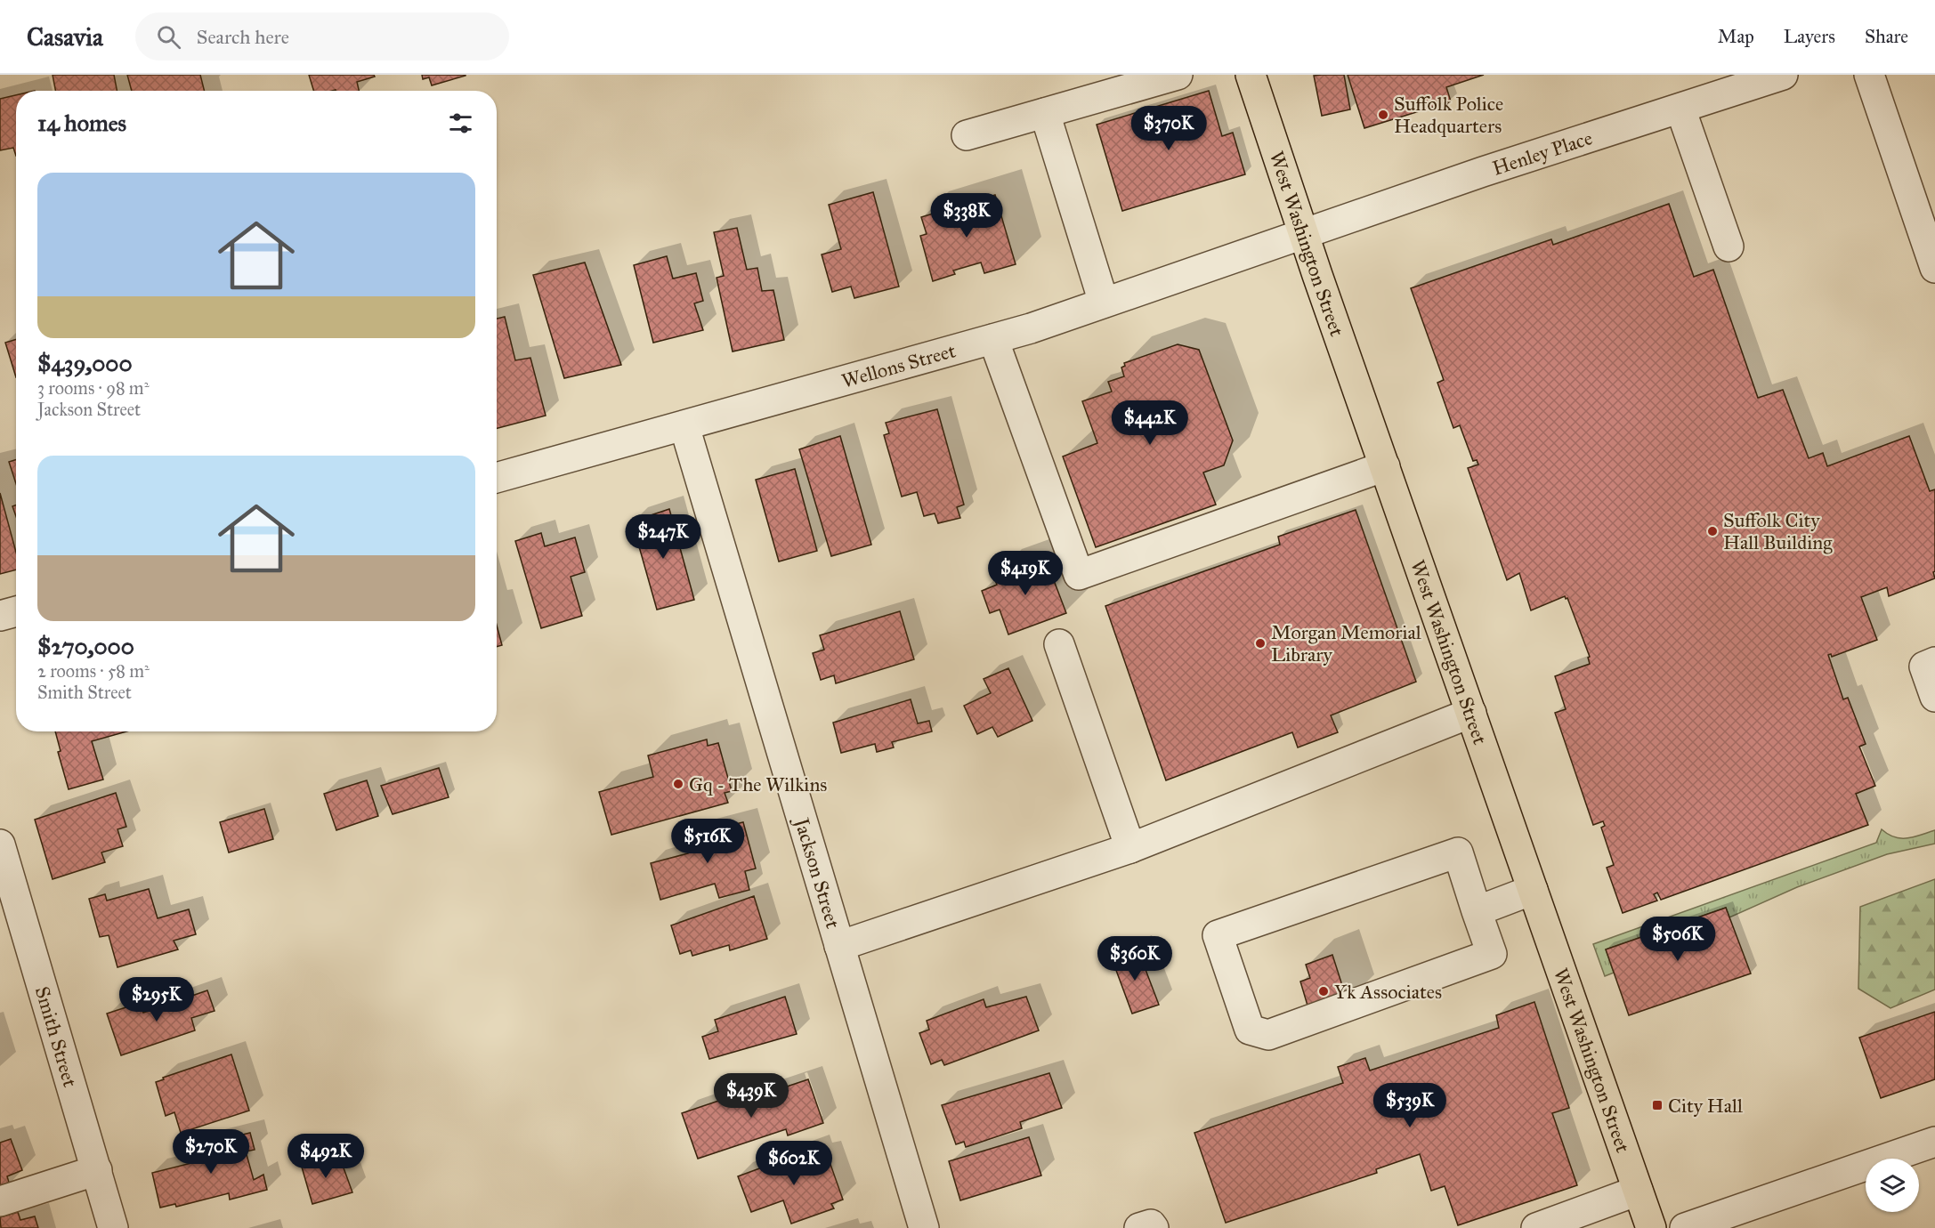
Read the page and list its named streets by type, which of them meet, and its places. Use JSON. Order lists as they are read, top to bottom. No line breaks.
{"streets":{"main road":["West Washington Street"],"street":["Henley Place","Wellons Street","Jackson Street","Smith Street"]},"crossings":[["Henley Place","West Washington Street"],["Henley Place","Wellons Street"],["West Washington Street","Wellons Street"],["Wellons Street","Jackson Street"]],"places":{"other":["Suffolk Police Headquarters","Suffolk City Hall Building","Morgan Memorial Library","Gq - The Wilkins","Yk Associates"],"transit":["City Hall"]},"page":{"header":"Casavia","search":"Search here","nav":["Map","Layers","Share"],"heading":"14 homes","price":["$370K","$338K","$442K","$247K","$419K","$516K","$506K","$360K","$295K","$439K","$539K","$270K","$492K","$602K"],"list":[{"name":"$439,000","note":"3 rooms · 98 m² · Jackson Street"},{"name":"$270,000","note":"2 rooms · 58 m² · Smith Street"}]}}
